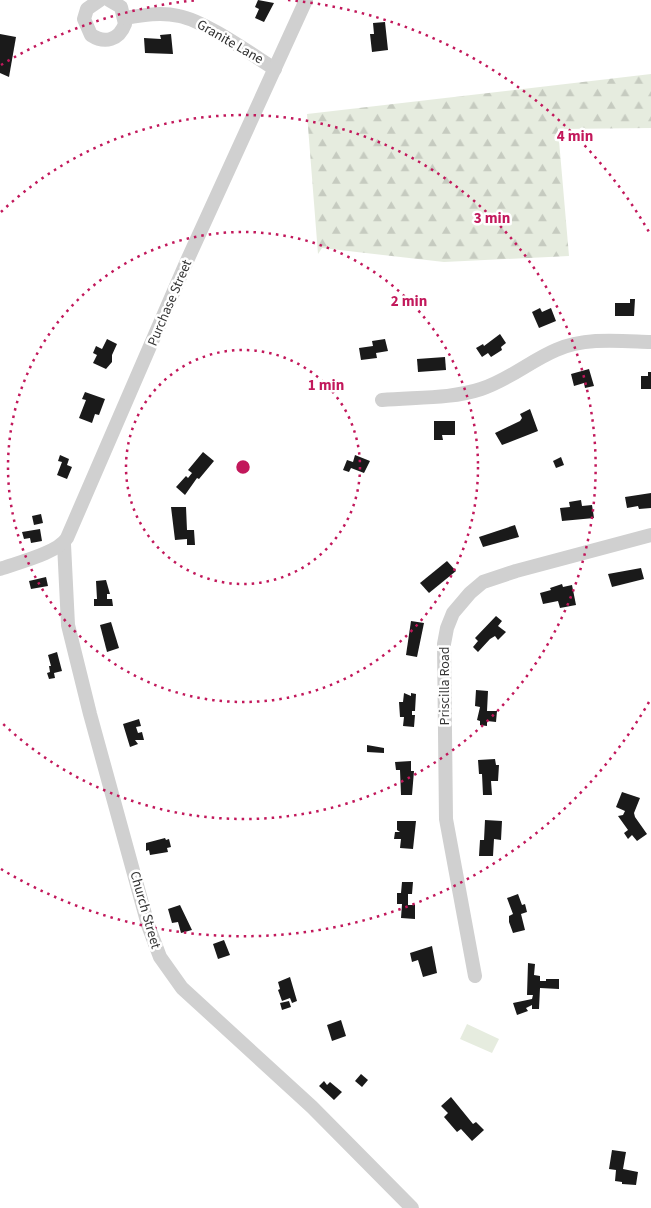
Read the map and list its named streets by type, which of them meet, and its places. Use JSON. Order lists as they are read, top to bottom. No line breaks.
{"streets":{"street":["Granite Lane","Purchase Street","Priscilla Road","Church Street"]},"crossings":[["Granite Lane","Purchase Street"],["Purchase Street","Church Street"]],"rings":["4 min","3 min","2 min","1 min"]}
